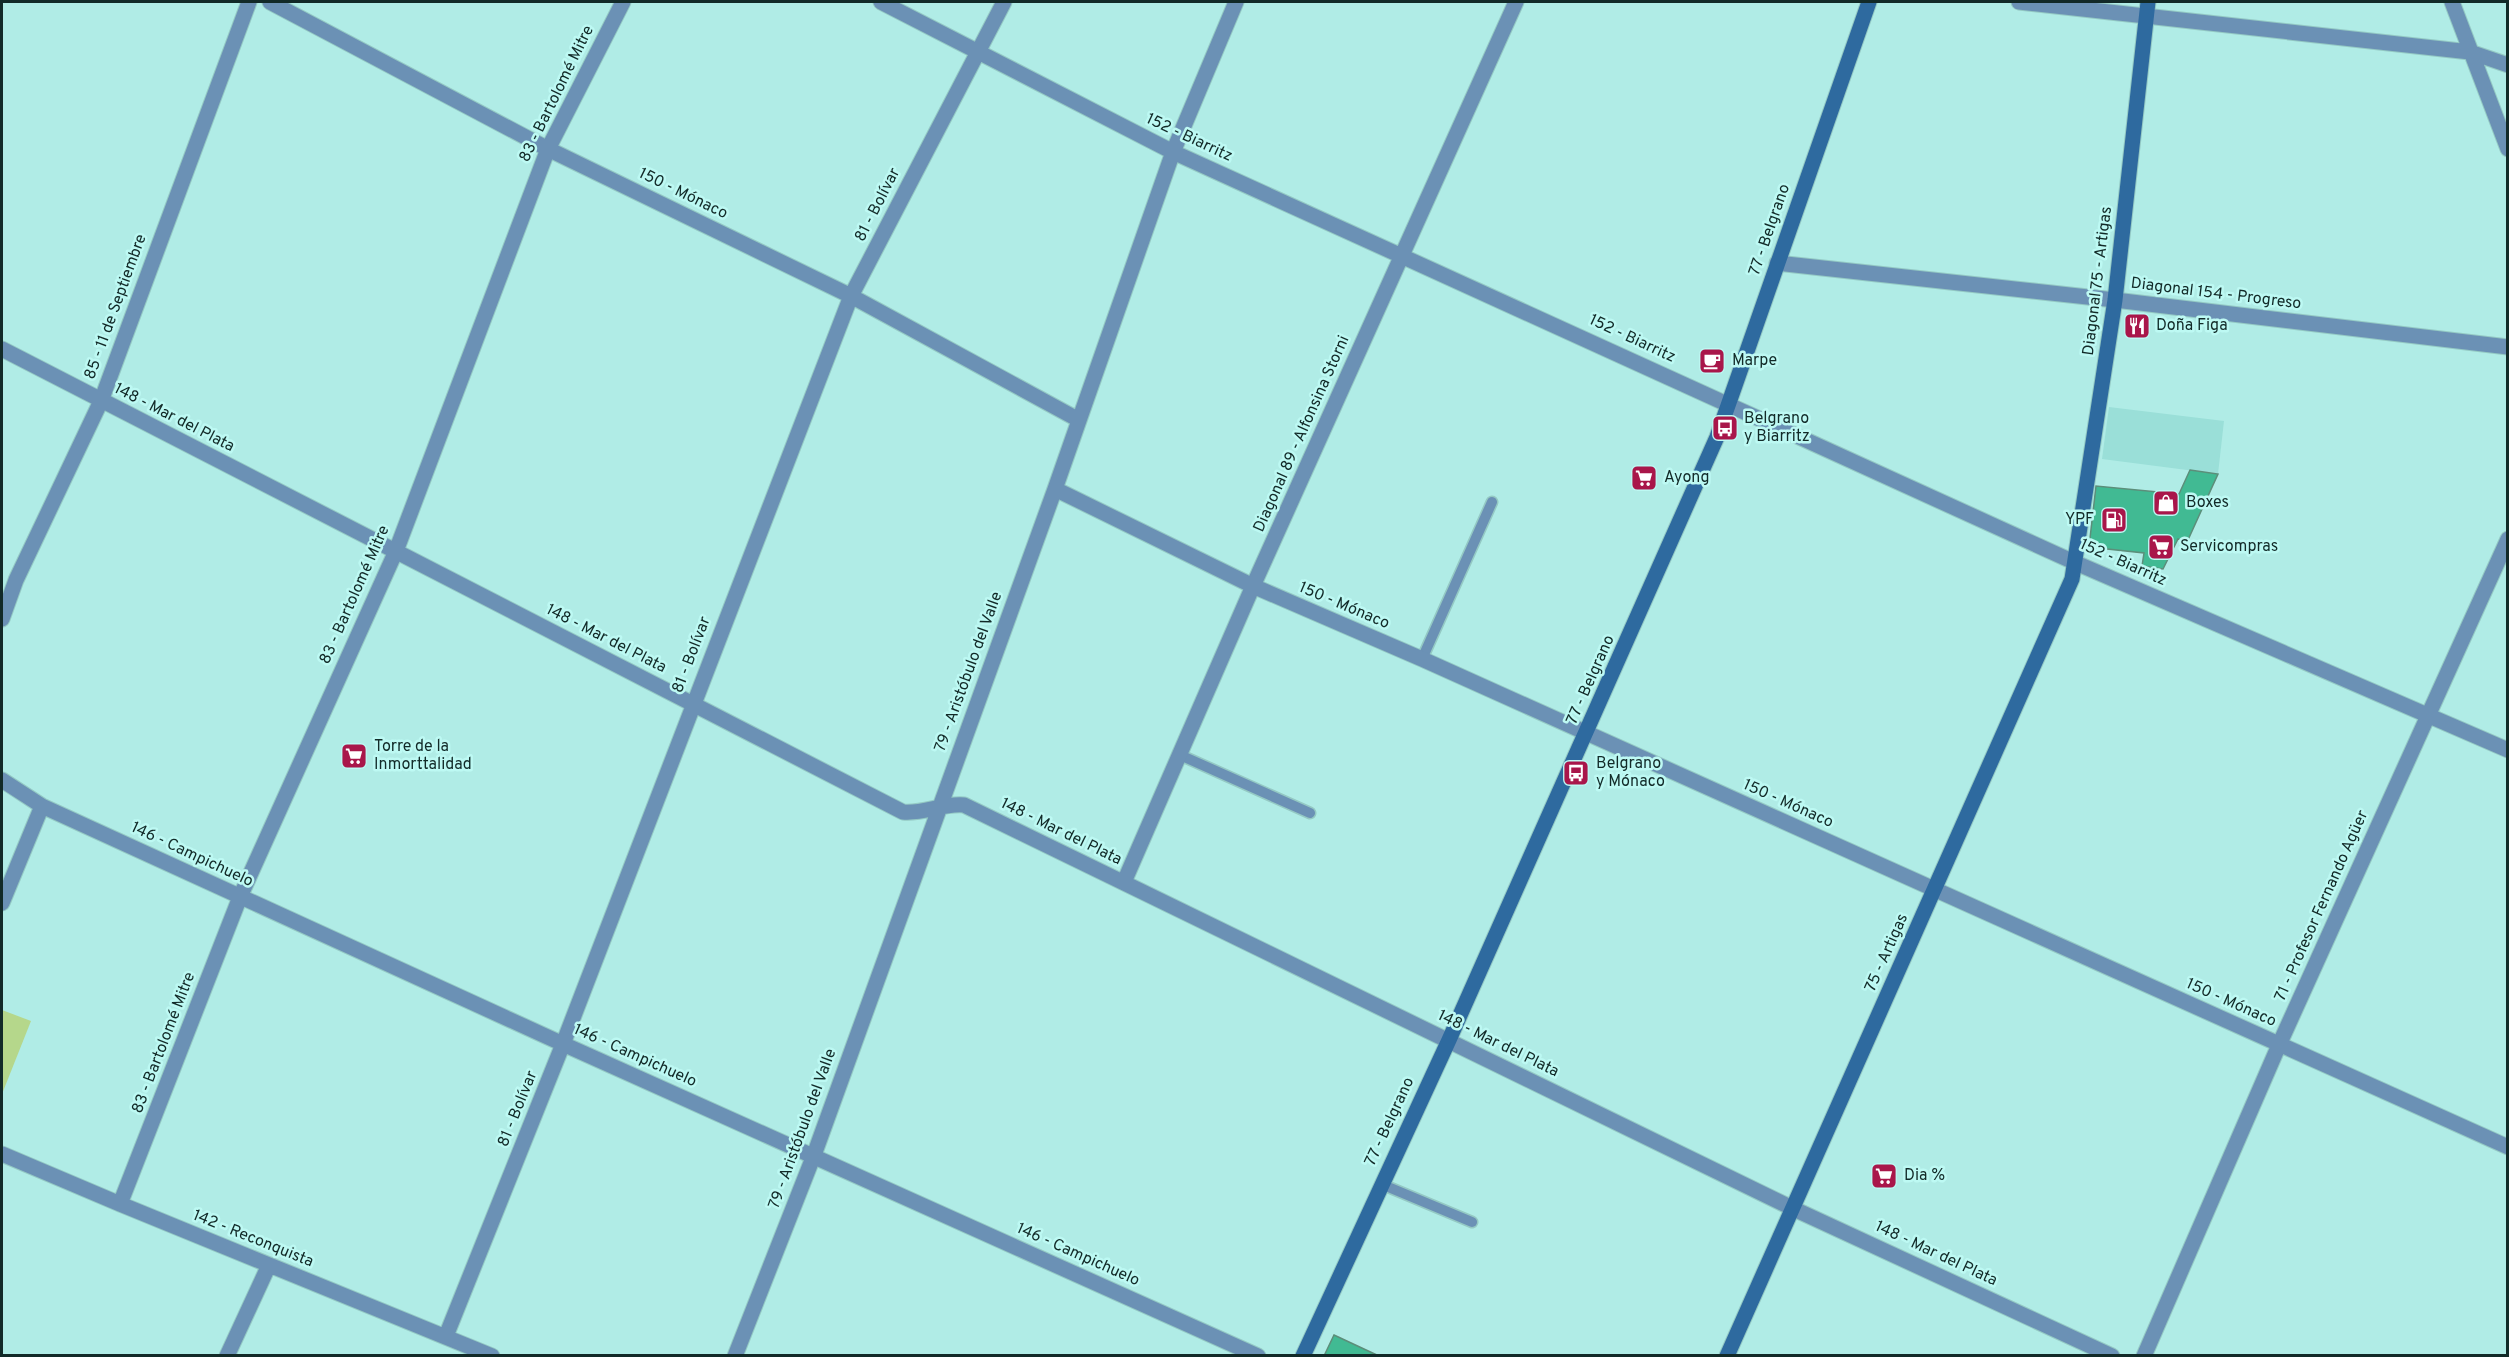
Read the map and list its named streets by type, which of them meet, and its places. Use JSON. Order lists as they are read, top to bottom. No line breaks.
{"streets":{"street":["83 - Bartolomé Mitre","152 - Biarritz","150 - Mónaco","81 - Bolívar","77 - Belgrano","Diagonal 75 - Artigas","Diagonal 154 - Progreso","85 - 11 de Septiembre","148 - Mar del Plata","Diagonal 89 - Alfonsina Storni","79 - Aristóbulo del Valle","146 - Campichuelo","71 - Profesor Fernando Agüer","75 - Artigas","142 - Reconquista"]},"crossings":[["83 - Bartolomé Mitre","150 - Mónaco"],["83 - Bartolomé Mitre","148 - Mar del Plata"],["83 - Bartolomé Mitre","146 - Campichuelo"],["83 - Bartolomé Mitre","142 - Reconquista"],["152 - Biarritz","81 - Bolívar"],["152 - Biarritz","77 - Belgrano"],["152 - Biarritz","Diagonal 75 - Artigas"],["152 - Biarritz","Diagonal 89 - Alfonsina Storni"],["152 - Biarritz","79 - Aristóbulo del Valle"],["152 - Biarritz","71 - Profesor Fernando Agüer"],["152 - Biarritz","75 - Artigas"],["150 - Mónaco","81 - Bolívar"],["150 - Mónaco","77 - Belgrano"],["150 - Mónaco","Diagonal 89 - Alfonsina Storni"],["150 - Mónaco","79 - Aristóbulo del Valle"],["150 - Mónaco","71 - Profesor Fernando Agüer"],["150 - Mónaco","75 - Artigas"],["81 - Bolívar","148 - Mar del Plata"],["81 - Bolívar","146 - Campichuelo"],["81 - Bolívar","142 - Reconquista"],["77 - Belgrano","Diagonal 154 - Progreso"],["77 - Belgrano","148 - Mar del Plata"],["Diagonal 75 - Artigas","Diagonal 154 - Progreso"],["Diagonal 75 - Artigas","75 - Artigas"],["85 - 11 de Septiembre","148 - Mar del Plata"],["148 - Mar del Plata","Diagonal 89 - Alfonsina Storni"],["148 - Mar del Plata","79 - Aristóbulo del Valle"],["148 - Mar del Plata","75 - Artigas"],["79 - Aristóbulo del Valle","146 - Campichuelo"]],"places":{"restaurant":["Doña Figa"],"cafe":["Marpe"],"bus stop":["Belgrano y Biarritz","Belgrano y Mónaco"],"supermarket":["Ayong","Servicompras","Torre de la Inmorttalidad","Dia %"],"shop":["Boxes"],"fuel station":["YPF"]}}
